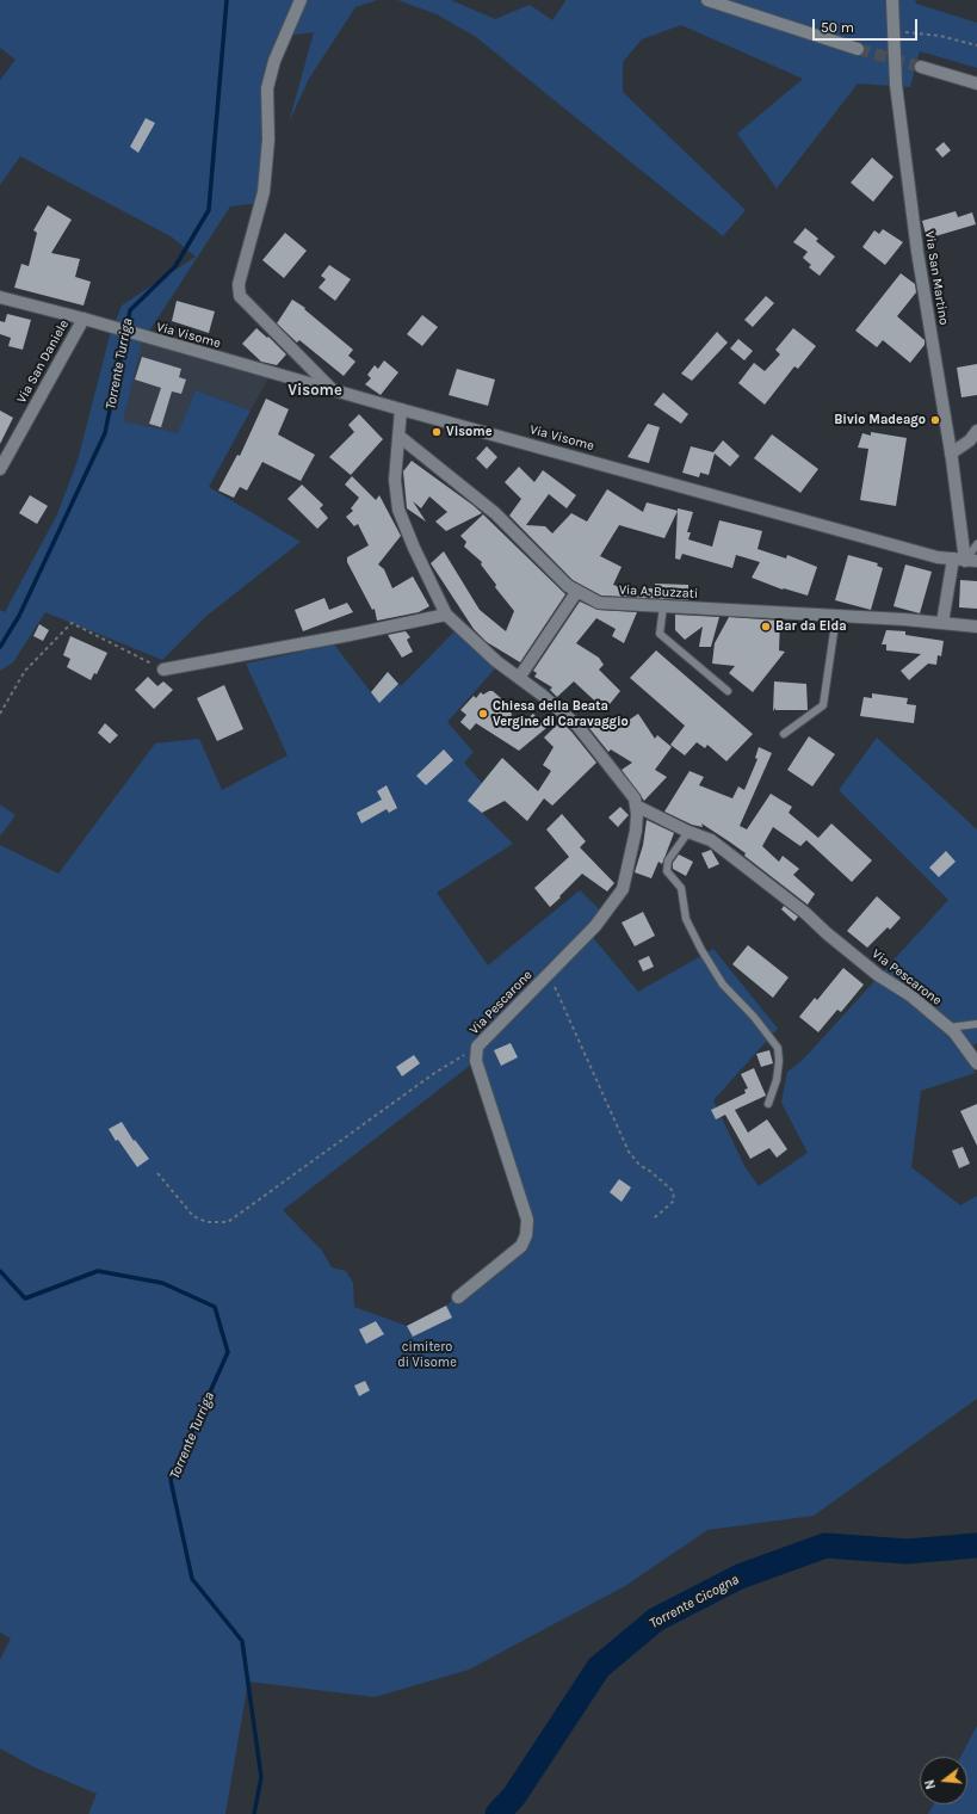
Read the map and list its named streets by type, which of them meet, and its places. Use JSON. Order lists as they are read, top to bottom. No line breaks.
{"streets":{"street":["Via San Martino","Via Visome","Via San Daniele","Via A. Buzzati","Via Pescarone"]},"crossings":[["Via San Martino","Via Visome"],["Via Visome","Via San Daniele"]],"districts":["Visome"],"water":["Torrente Turriga","Torrente Cicogna"],"parks":["cimitero di Visome"],"places":["Bivio Madeago","Visome","Bar da Elda","Chiesa della Beata Vergine di Caravaggio"],"scale_bar":"50 m","north":"left"}
